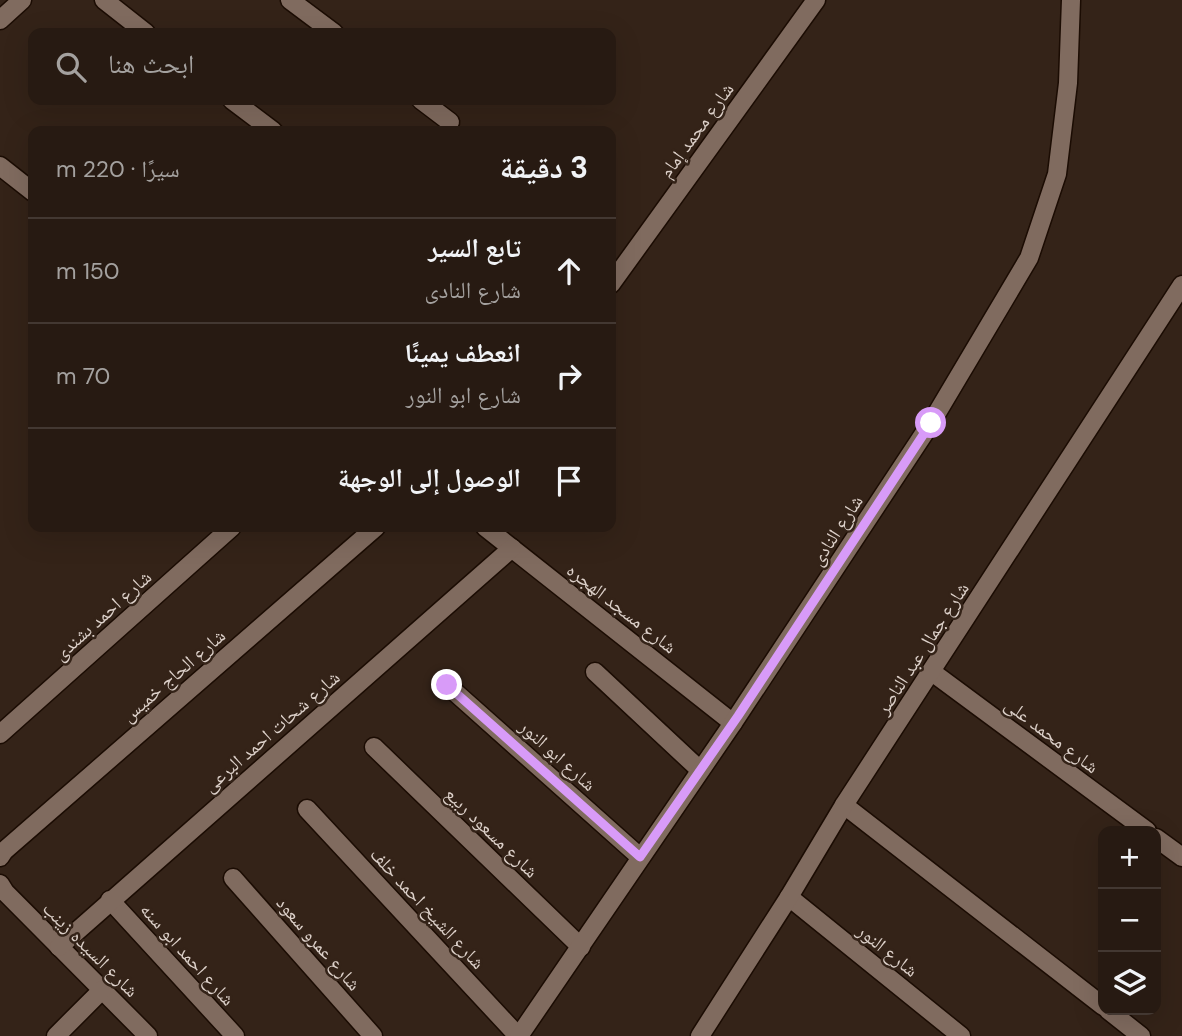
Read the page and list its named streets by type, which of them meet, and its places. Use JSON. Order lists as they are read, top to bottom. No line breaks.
{"streets":{"street":["شارع محمد إمام","شارع النادى","شارع مسجد الهجره","شارع احمد بشندى","شارع جمال عبد الناصر","شارع الحاج خميس","شارع شحات احمد البرعى","شارع محمد على","شارع ابو النور","شارع مسعود ربيع","شارع الشيخ احمد خلف","شارع عمرو سعود","شارع السيده زينب","شارع النور","شارع احمد ابو سنه"]},"crossings":[["شارع النادى","شارع مسجد الهجره"],["شارع النادى","شارع ابو النور"],["شارع النادى","شارع مسعود ربيع"],["شارع النادى","شارع الشيخ احمد خلف"],["شارع مسجد الهجره","شارع شحات احمد البرعى"],["شارع جمال عبد الناصر","شارع محمد على"],["شارع جمال عبد الناصر","شارع النور"],["شارع شحات احمد البرعى","شارع السيده زينب"],["شارع شحات احمد البرعى","شارع احمد ابو سنه"]],"page":{"search":"ابحث هنا","heading":["3 دقيقة","سيرًا · 220 m"],"list":[["تابع السير","شارع النادى","150 m"],["انعطف يمينًا","شارع ابو النور","70 m"],"الوصول إلى الوجهة"],"map_buttons":["+","−"]}}
